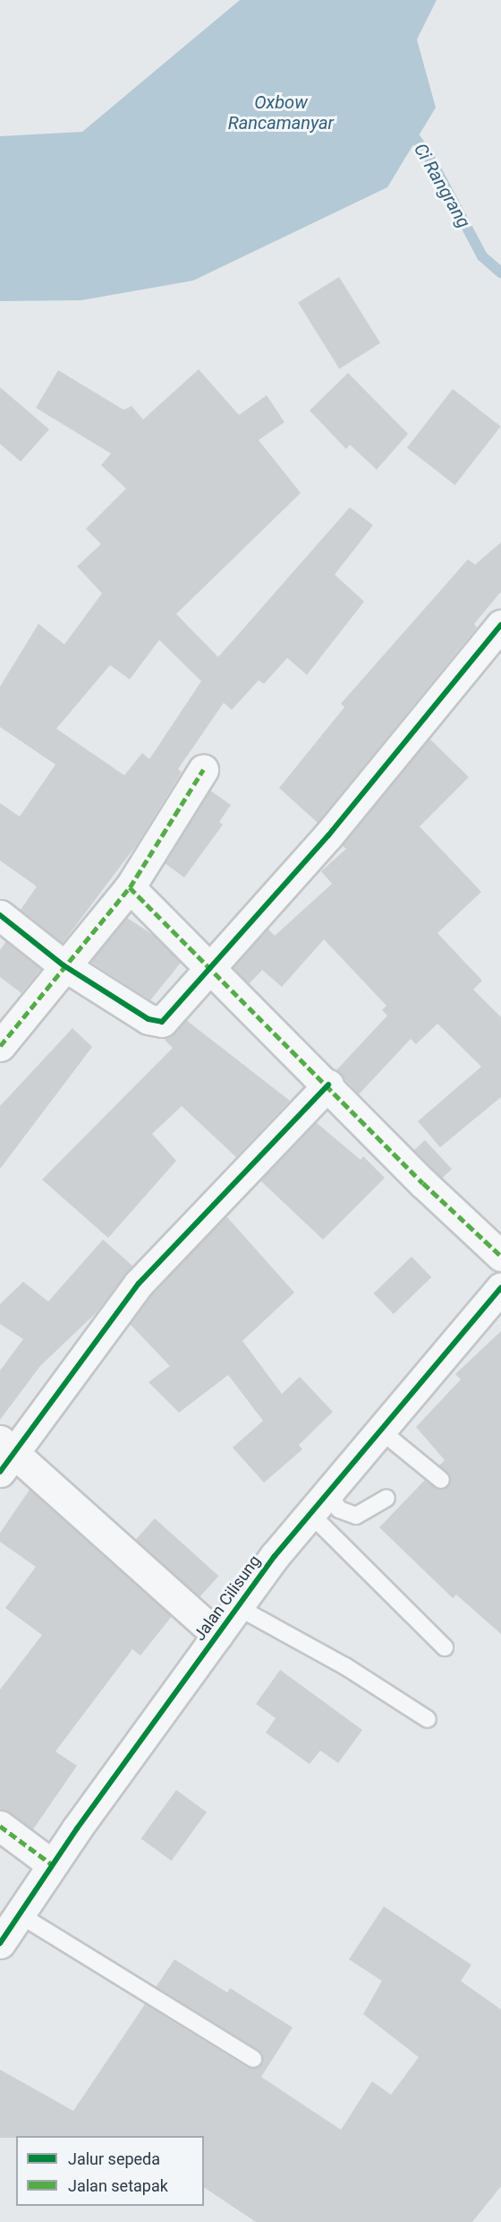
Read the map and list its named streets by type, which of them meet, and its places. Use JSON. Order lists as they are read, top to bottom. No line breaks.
{"streets":{"street":["Jalan Cilisung"]},"water":["Oxbow Rancamanyar","Ci Rangrang"],"legend":["Jalur sepeda","Jalan setapak"]}
